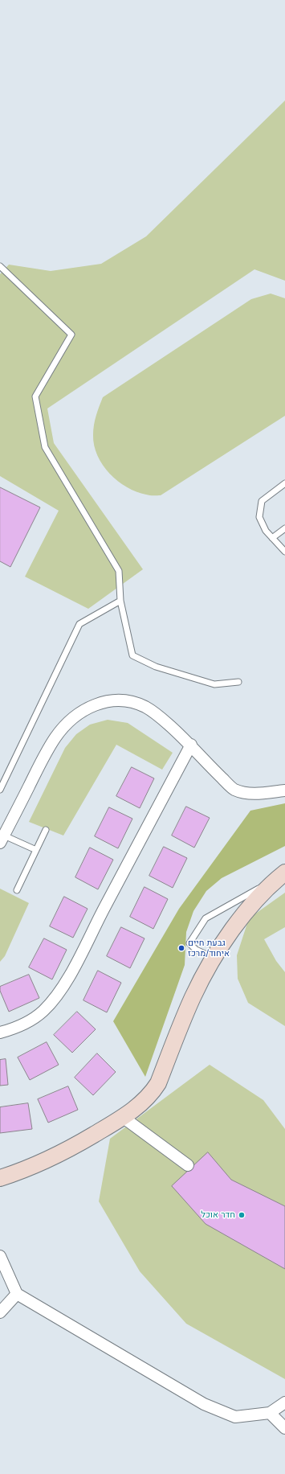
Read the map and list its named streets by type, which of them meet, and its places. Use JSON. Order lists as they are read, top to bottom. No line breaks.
{"places":["גבעת חיים איחוד/מרכז","חדר אוכל"]}
